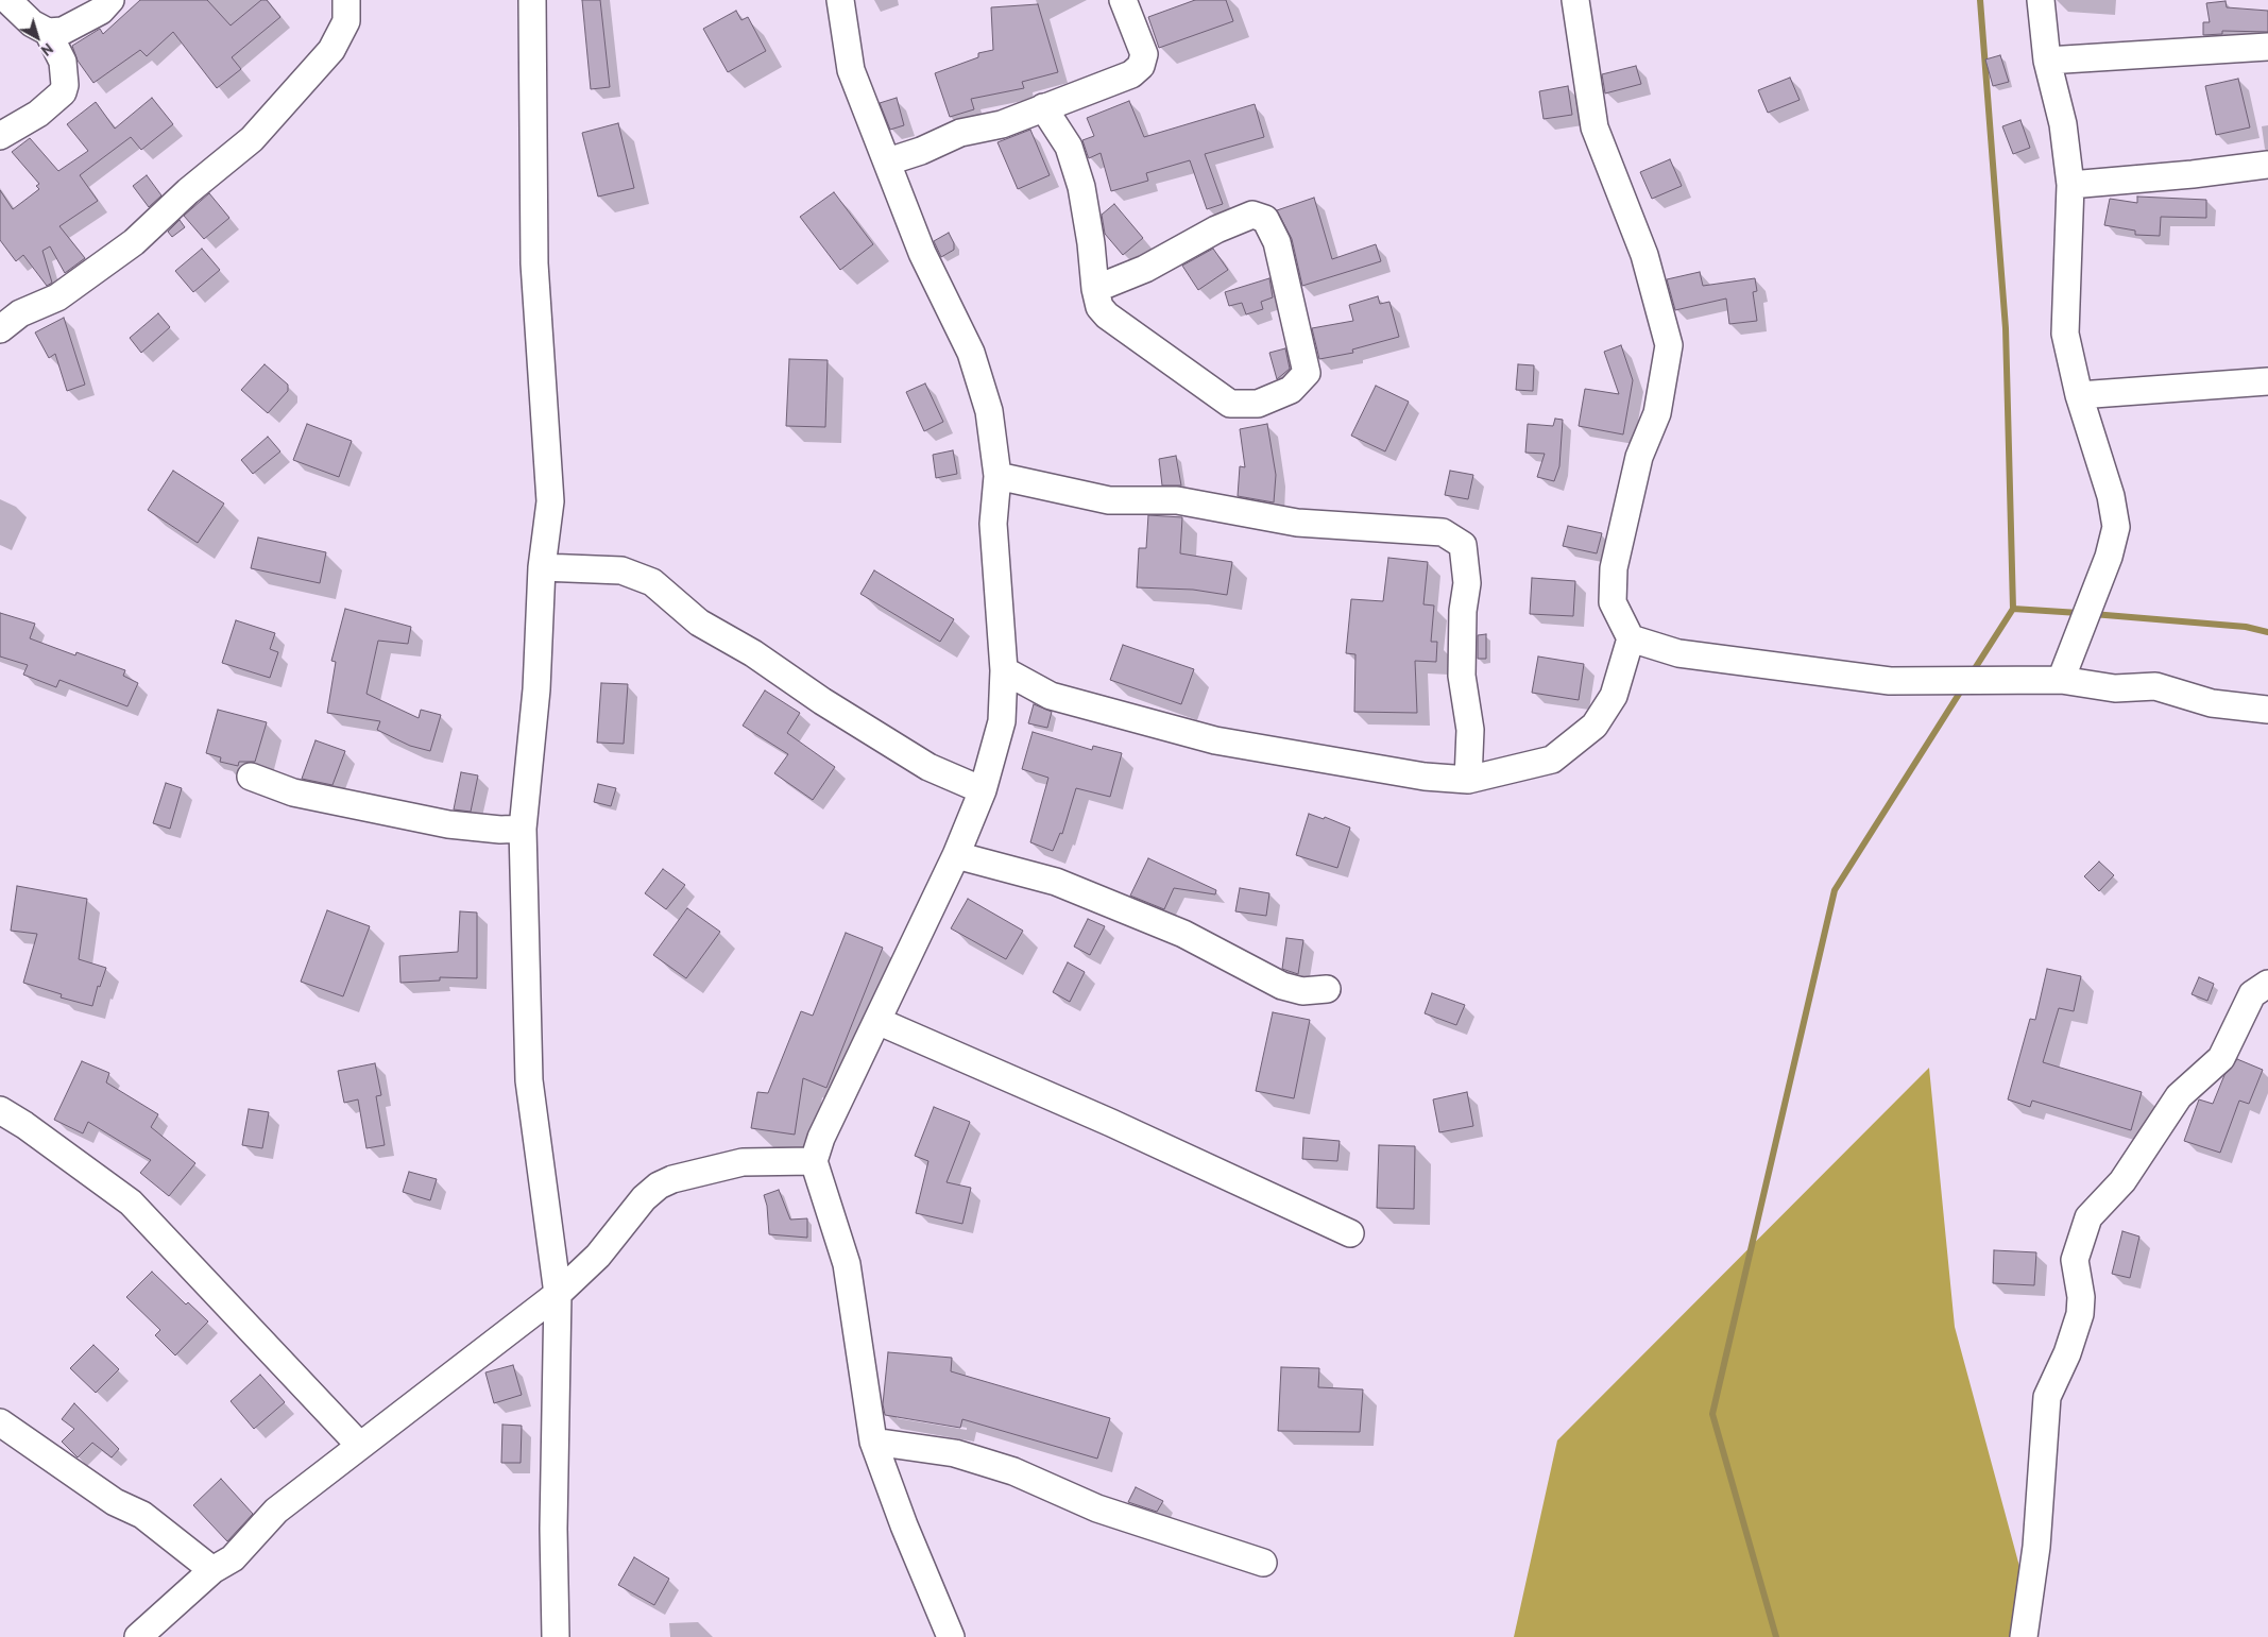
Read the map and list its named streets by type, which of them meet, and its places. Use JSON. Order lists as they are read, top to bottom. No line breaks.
{"north":"bottom right"}
